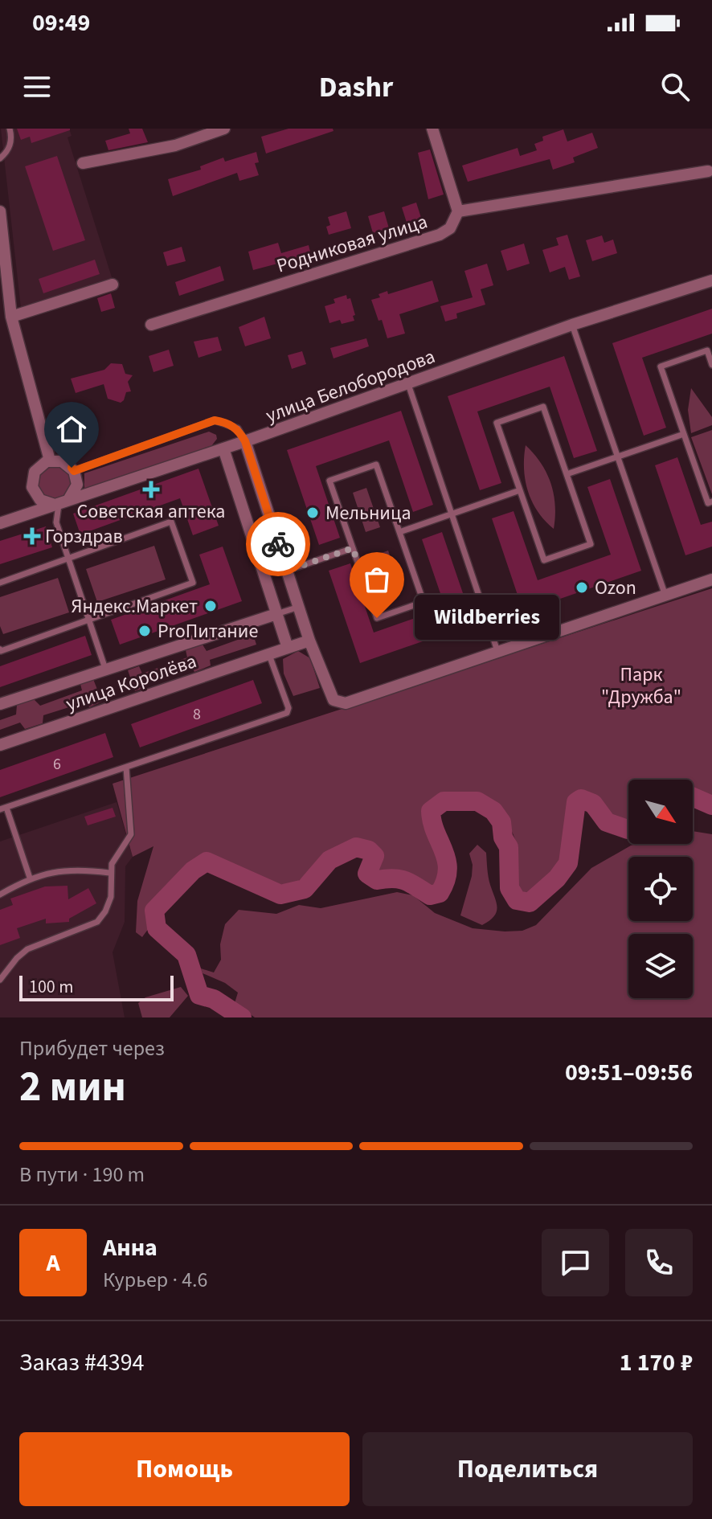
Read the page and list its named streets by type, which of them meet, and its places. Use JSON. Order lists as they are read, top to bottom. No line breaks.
{"streets":{"street":["Родниковая улица","улица Белобородова","улица Королёва"]},"parks":["Парк \"Дружба\""],"places":{"health":["Советская аптека","Горздрав"],"other":["Мельница","Ozon","Яндекс.Маркет","Wildberries","ProПитание"]},"house_numbers":["8","6"],"scale_bar":"100 m","north":"bottom right","page":{"status":"09:49","header":"Dashr","bubble":"Wildberries","scale":"100 m","heading":["2 мин","Прибудет через","09:51–09:56"],"panel":["Анна","Курьер · 4.6","Заказ #4394","1 170 ₽"],"bar":"В пути · 190 m","round":"А","buttons":["Помощь","Поделиться"]}}
